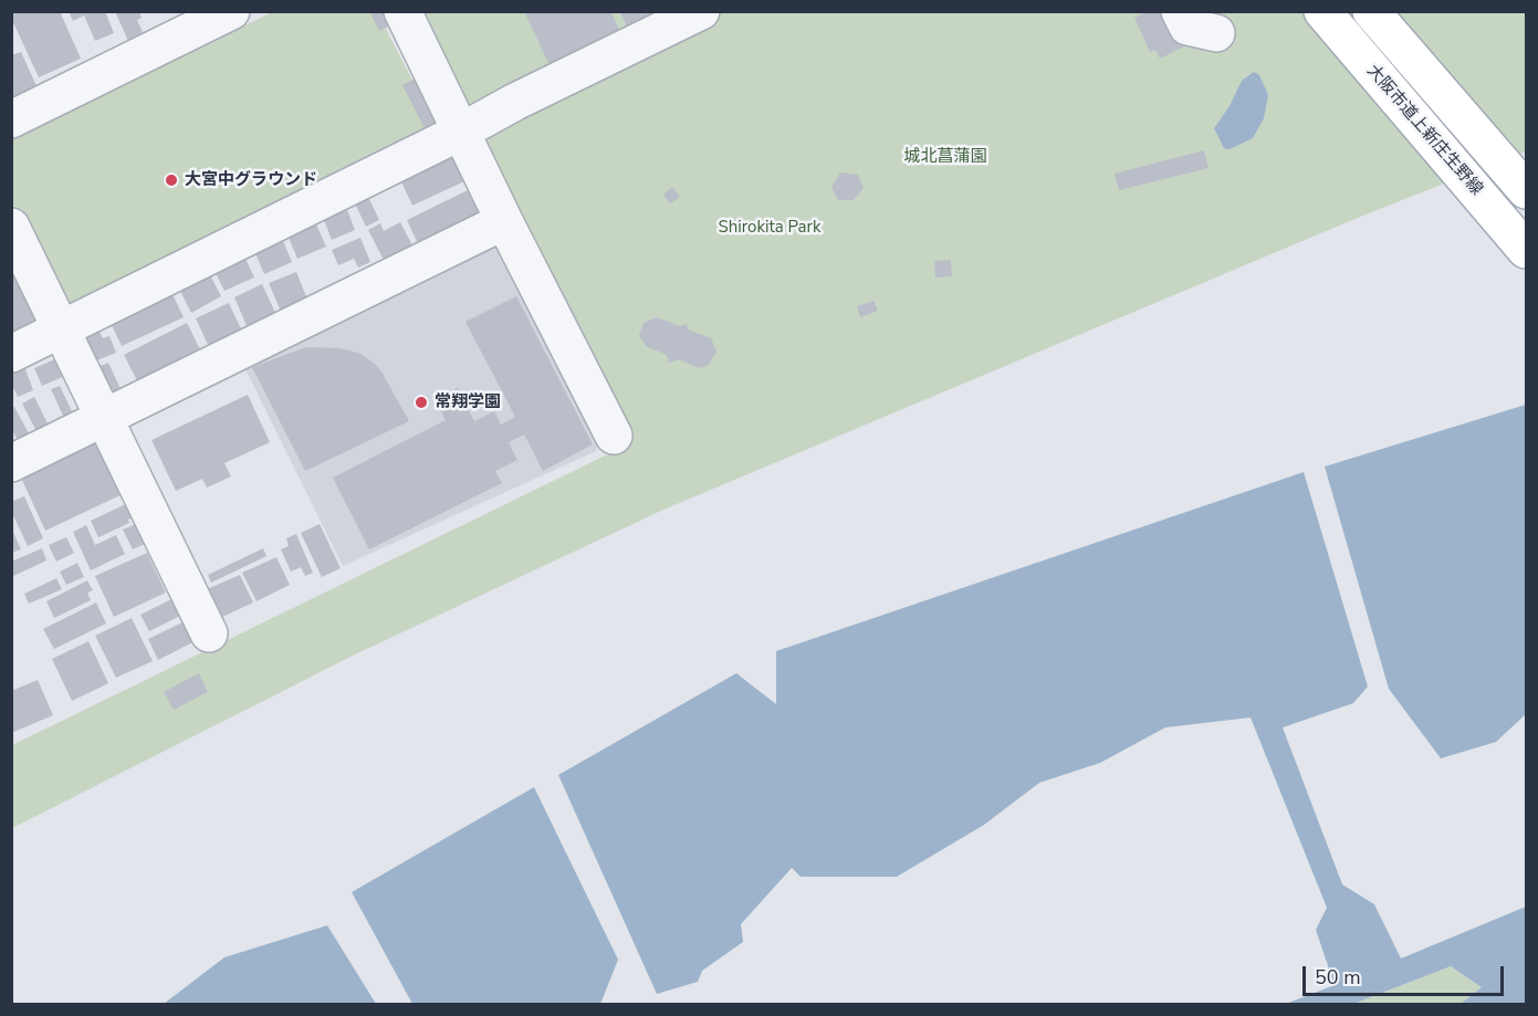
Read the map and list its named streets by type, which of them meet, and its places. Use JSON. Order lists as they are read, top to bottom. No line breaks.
{"streets":{"main road":["大阪市道上新庄生野線"]},"parks":["城北菖蒲園","Shirokita Park"],"places":["大宮中グラウンド","常翔学園"],"scale_bar":"50 m"}
